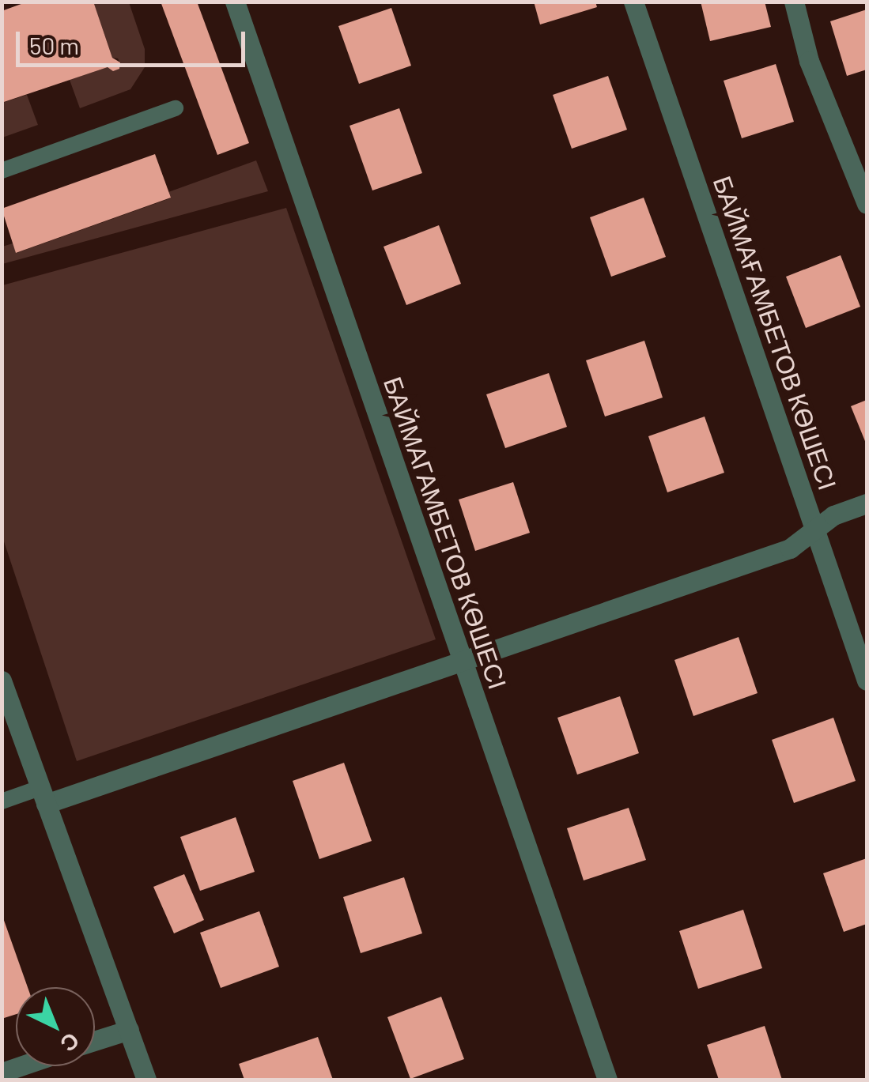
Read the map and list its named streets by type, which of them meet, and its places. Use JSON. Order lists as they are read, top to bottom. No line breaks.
{"streets":{"street":["БАЙМАҒАМБЕТОВ КӨШЕСІ","БАЙМАГАМБЕТОВ КӨШЕСІ"]},"scale_bar":"50 m","north":"bottom right"}
